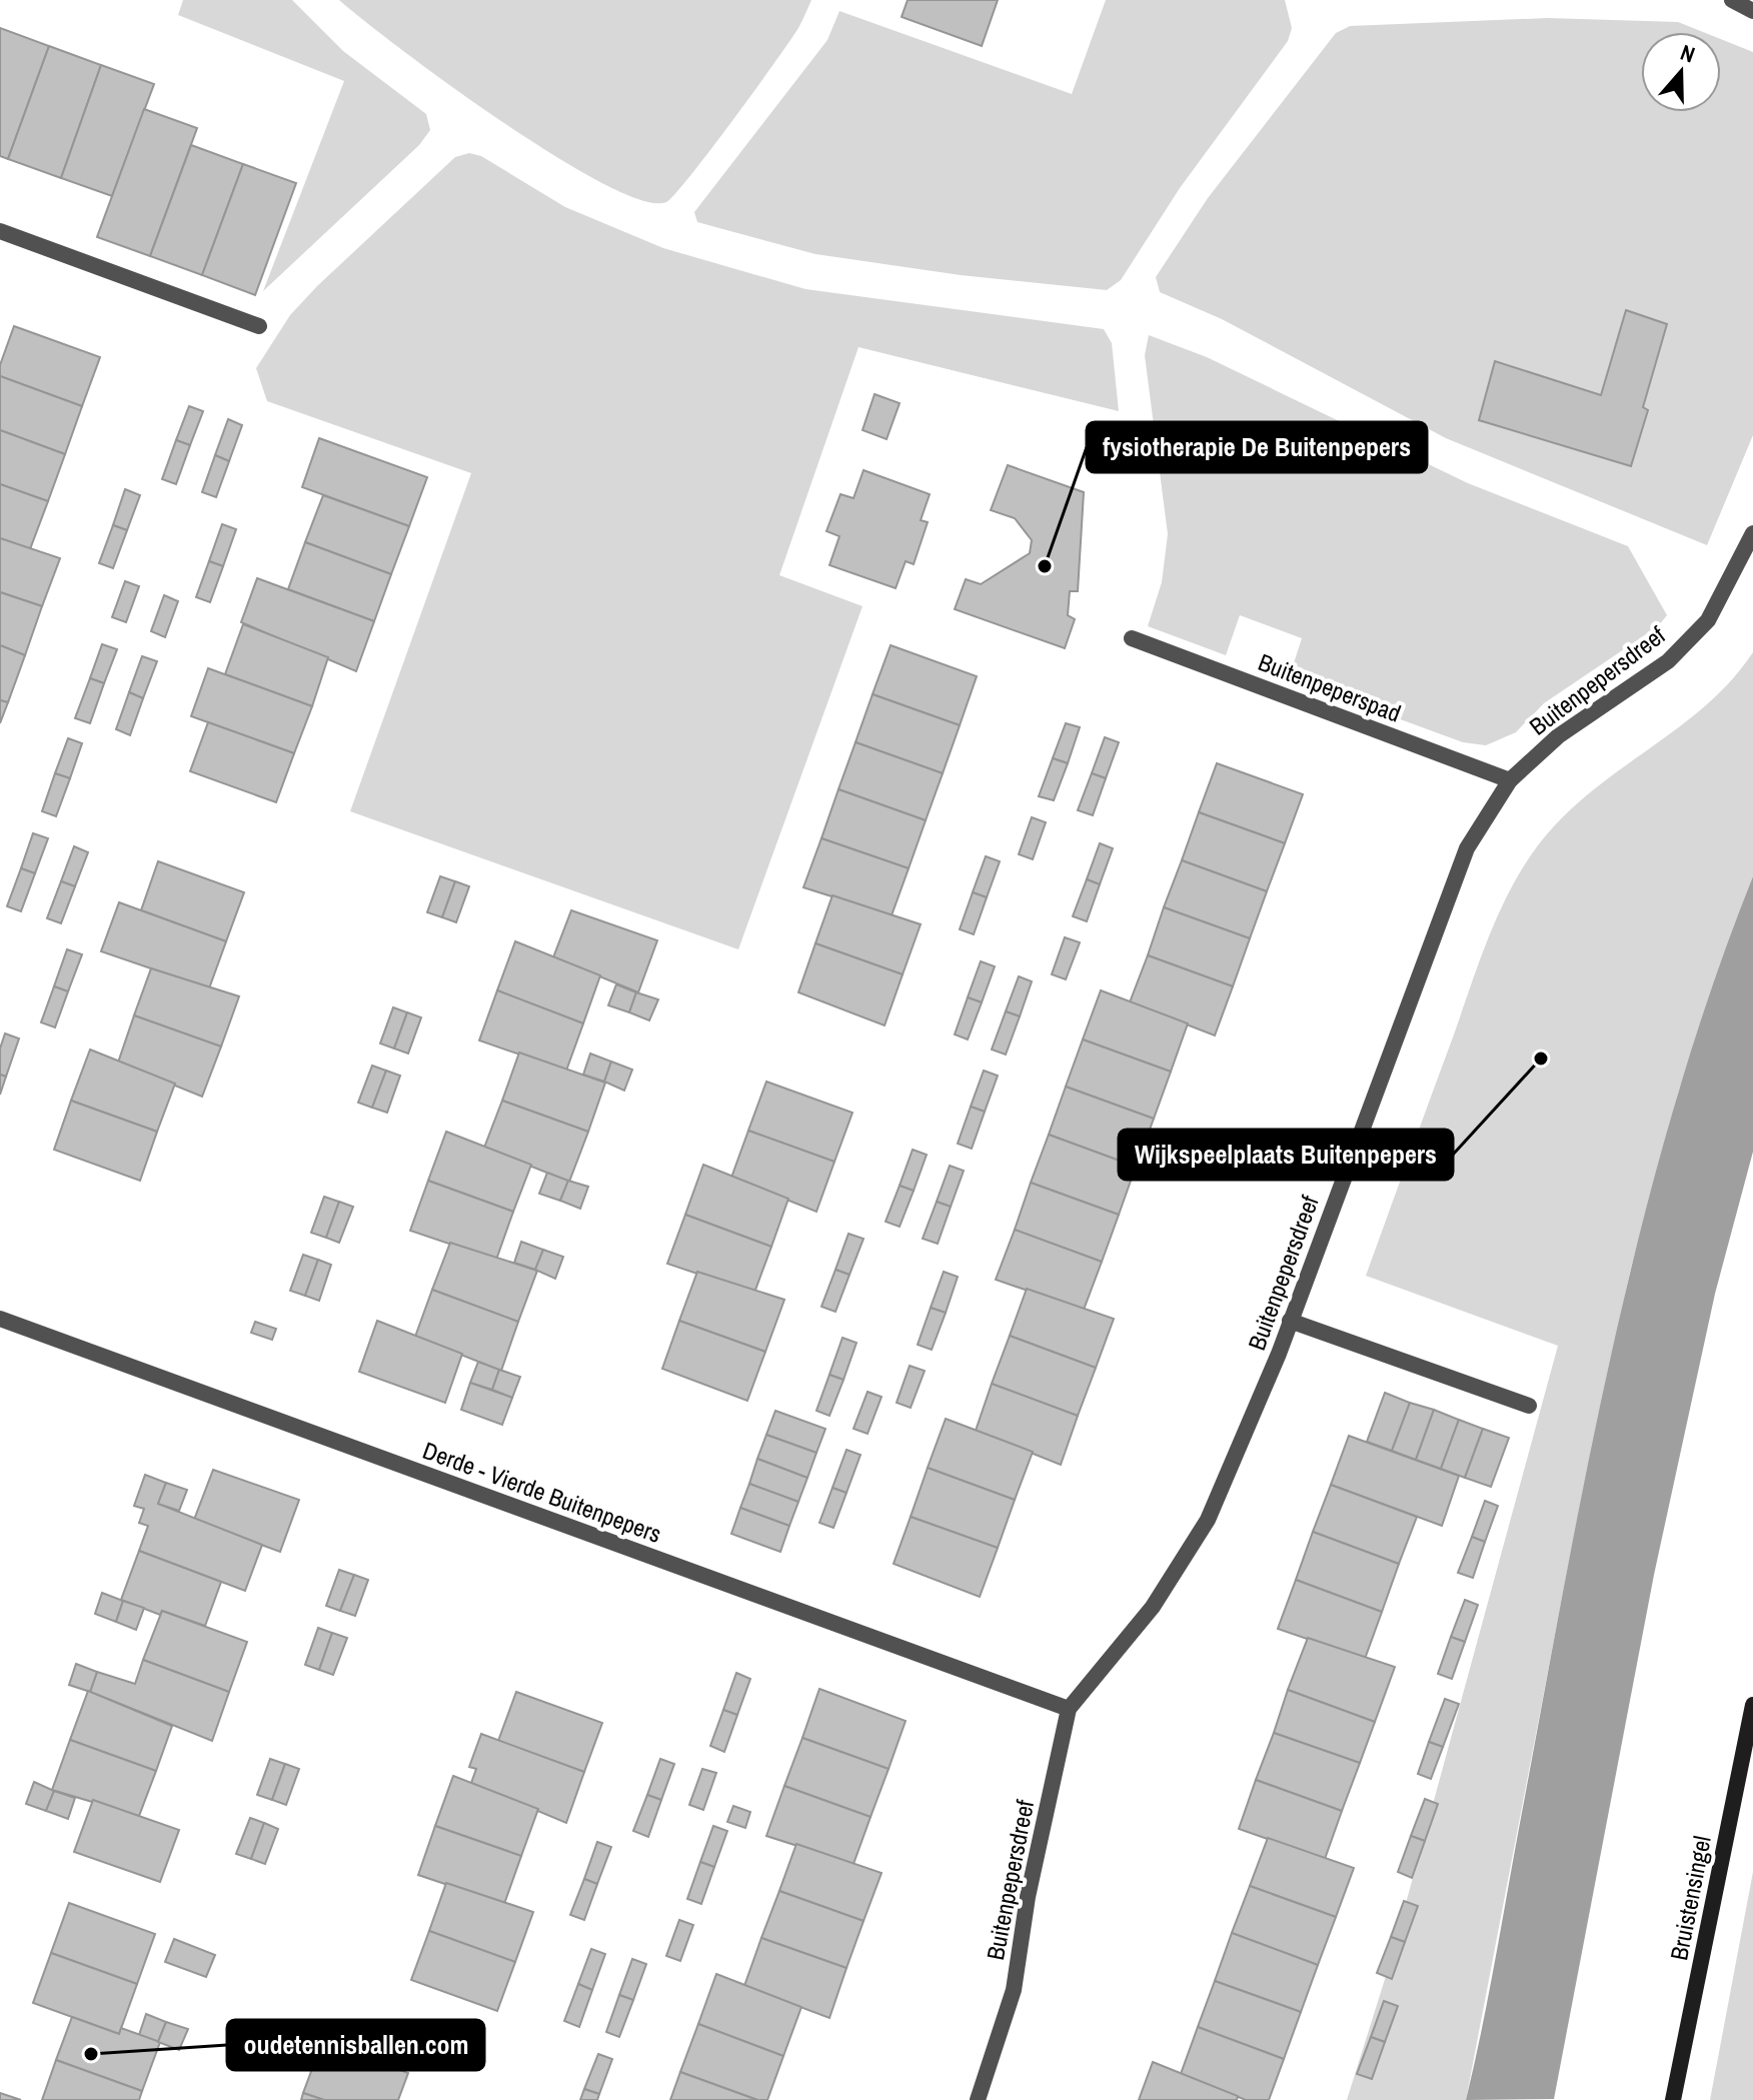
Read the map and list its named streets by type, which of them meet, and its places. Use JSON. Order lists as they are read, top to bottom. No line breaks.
{"streets":{"main road":["Bruistensingel"],"street":["Buitenpepersdreef","Buitenpeperspad","Derde - Vierde Buitenpepers"]},"crossings":[["Buitenpepersdreef","Buitenpeperspad"],["Buitenpepersdreef","Derde - Vierde Buitenpepers"]],"places":["fysiotherapie De Buitenpepers","Wijkspeelplaats Buitenpepers","oudetennisballen.com"],"north":"top"}
